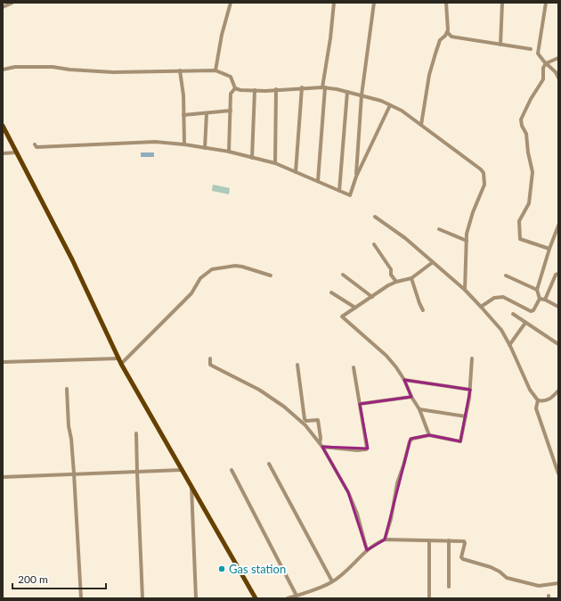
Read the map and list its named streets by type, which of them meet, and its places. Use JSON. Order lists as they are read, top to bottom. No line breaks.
{"places":["Gas station"],"scale_bar":"200 m"}
